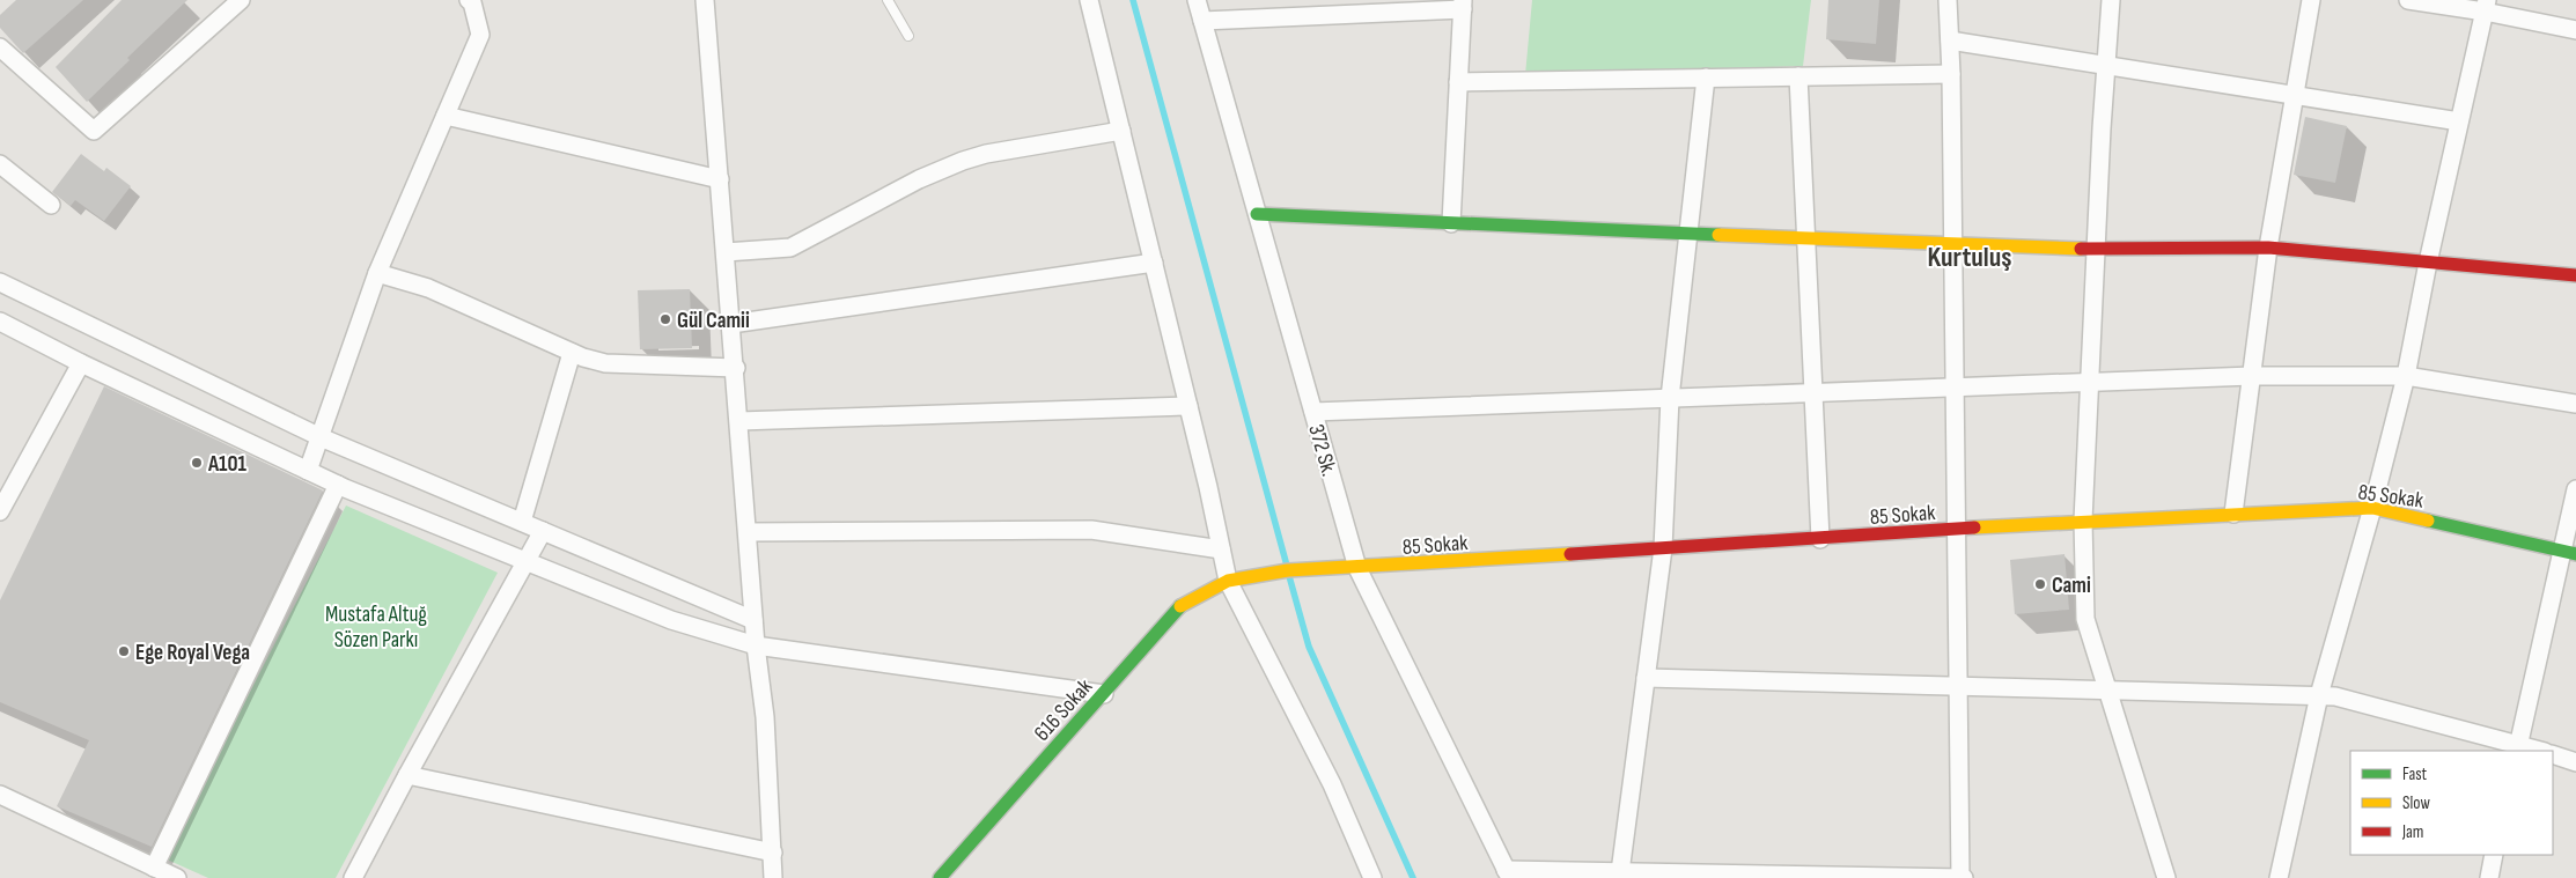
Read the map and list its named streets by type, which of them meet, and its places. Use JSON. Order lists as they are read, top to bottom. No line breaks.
{"streets":{"street":["372 Sk.","85 Sokak","616 Sokak"]},"crossings":[["372 Sk.","85 Sokak"],["85 Sokak","616 Sokak"]],"districts":["Kurtuluş"],"parks":["Mustafa Altuğ Sözen Parkı"],"places":["Gül Camii","A101","Cami","Ege Royal Vega"],"legend":["Fast","Slow","Jam"]}
